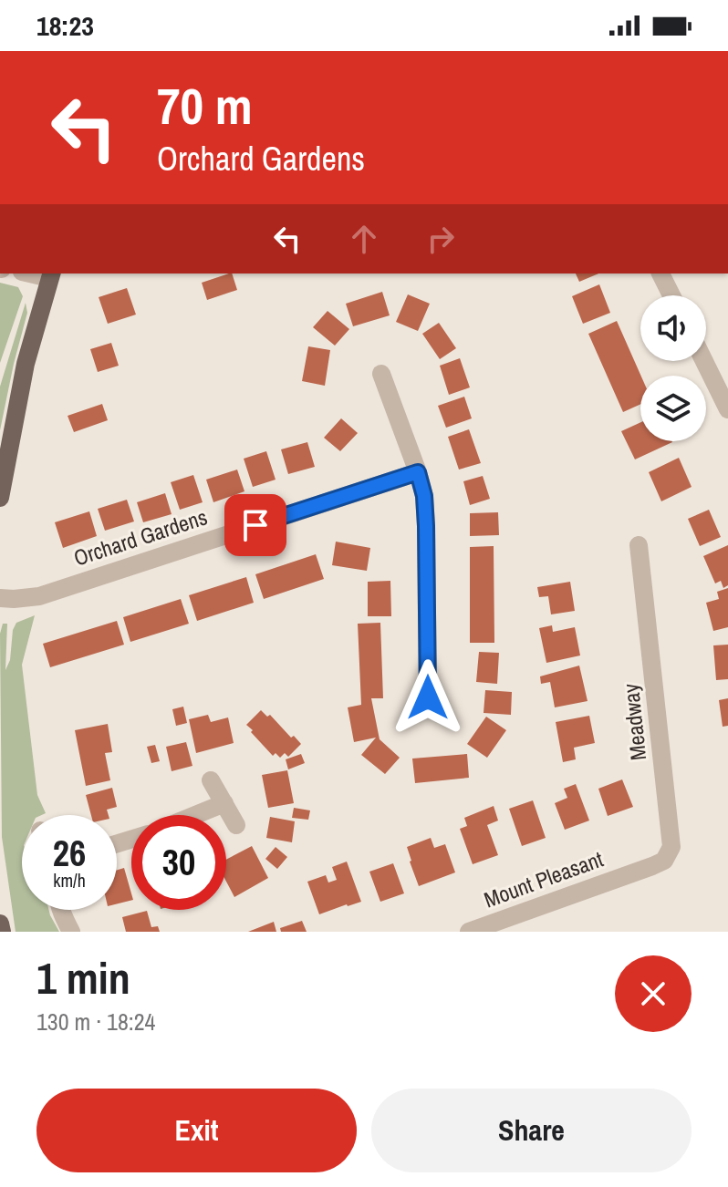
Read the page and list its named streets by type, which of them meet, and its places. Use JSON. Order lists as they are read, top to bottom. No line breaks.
{"streets":{"street":["Orchard Gardens","Meadway","Mount Pleasant"]},"crossings":[["Meadway","Mount Pleasant"]],"page":{"status":"18:23","turn":["70 m","Orchard Gardens"],"speed":"26 km/h","limit":"30","heading":["1 min","130 m · 18:24"],"buttons":["Exit","Share"]}}
